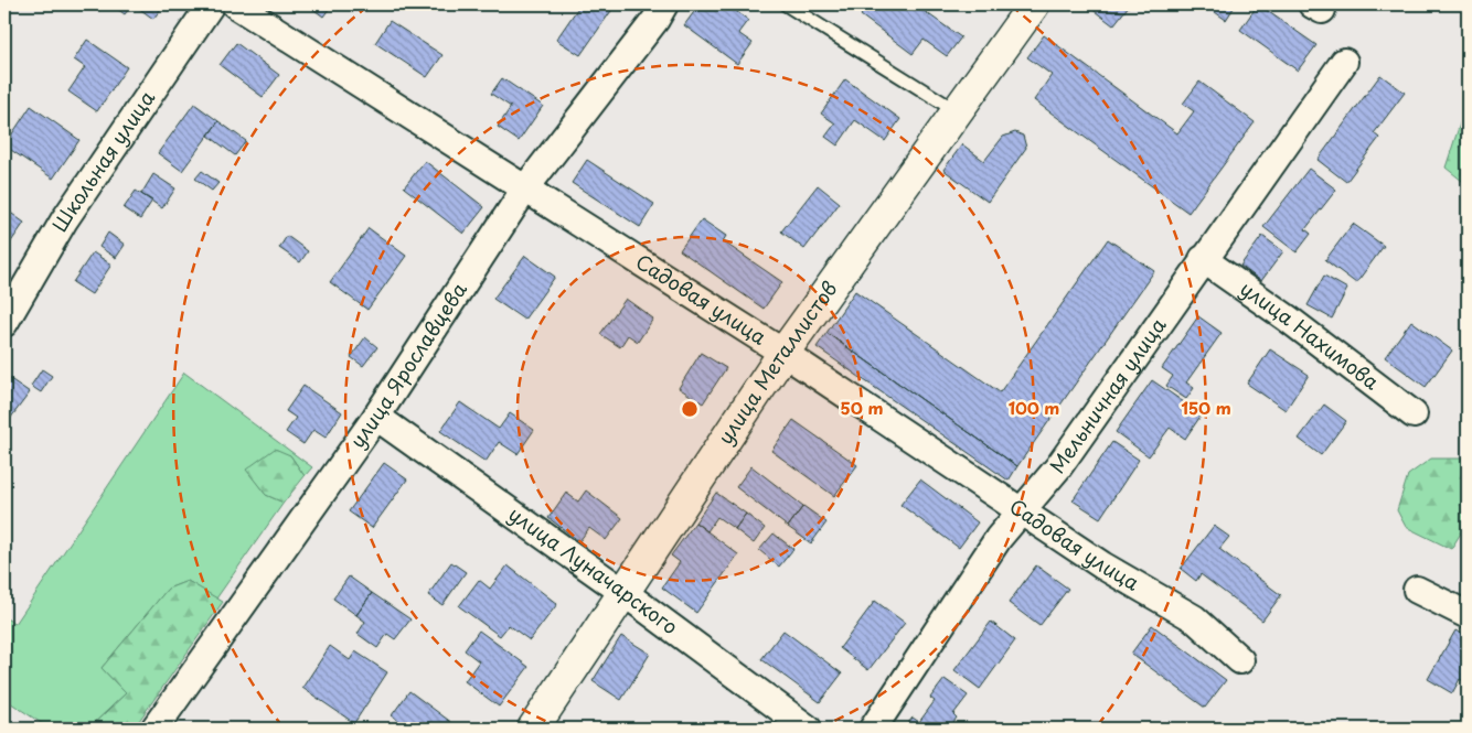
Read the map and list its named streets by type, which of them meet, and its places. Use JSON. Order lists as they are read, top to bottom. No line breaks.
{"streets":{"street":["Школьная улица","Садовая улица","улица Нахимова","улица Металлистов","улица Ярославцева","Мельничная улица","улица Луначарского"]},"crossings":[["Садовая улица","улица Металлистов"],["Садовая улица","улица Ярославцева"],["Садовая улица","Мельничная улица"],["улица Нахимова","Мельничная улица"],["улица Металлистов","улица Луначарского"],["улица Ярославцева","улица Луначарского"]],"rings":["50 m","100 m","150 m"]}
